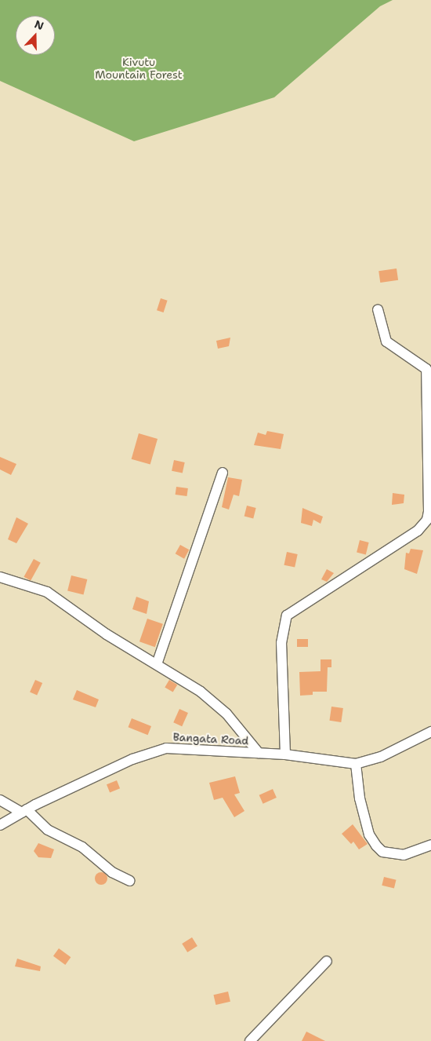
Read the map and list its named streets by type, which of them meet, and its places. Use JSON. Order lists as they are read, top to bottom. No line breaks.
{"streets":{"street":["Bangata Road"]},"parks":["Kivutu Mountain Forest"],"north":"top"}
